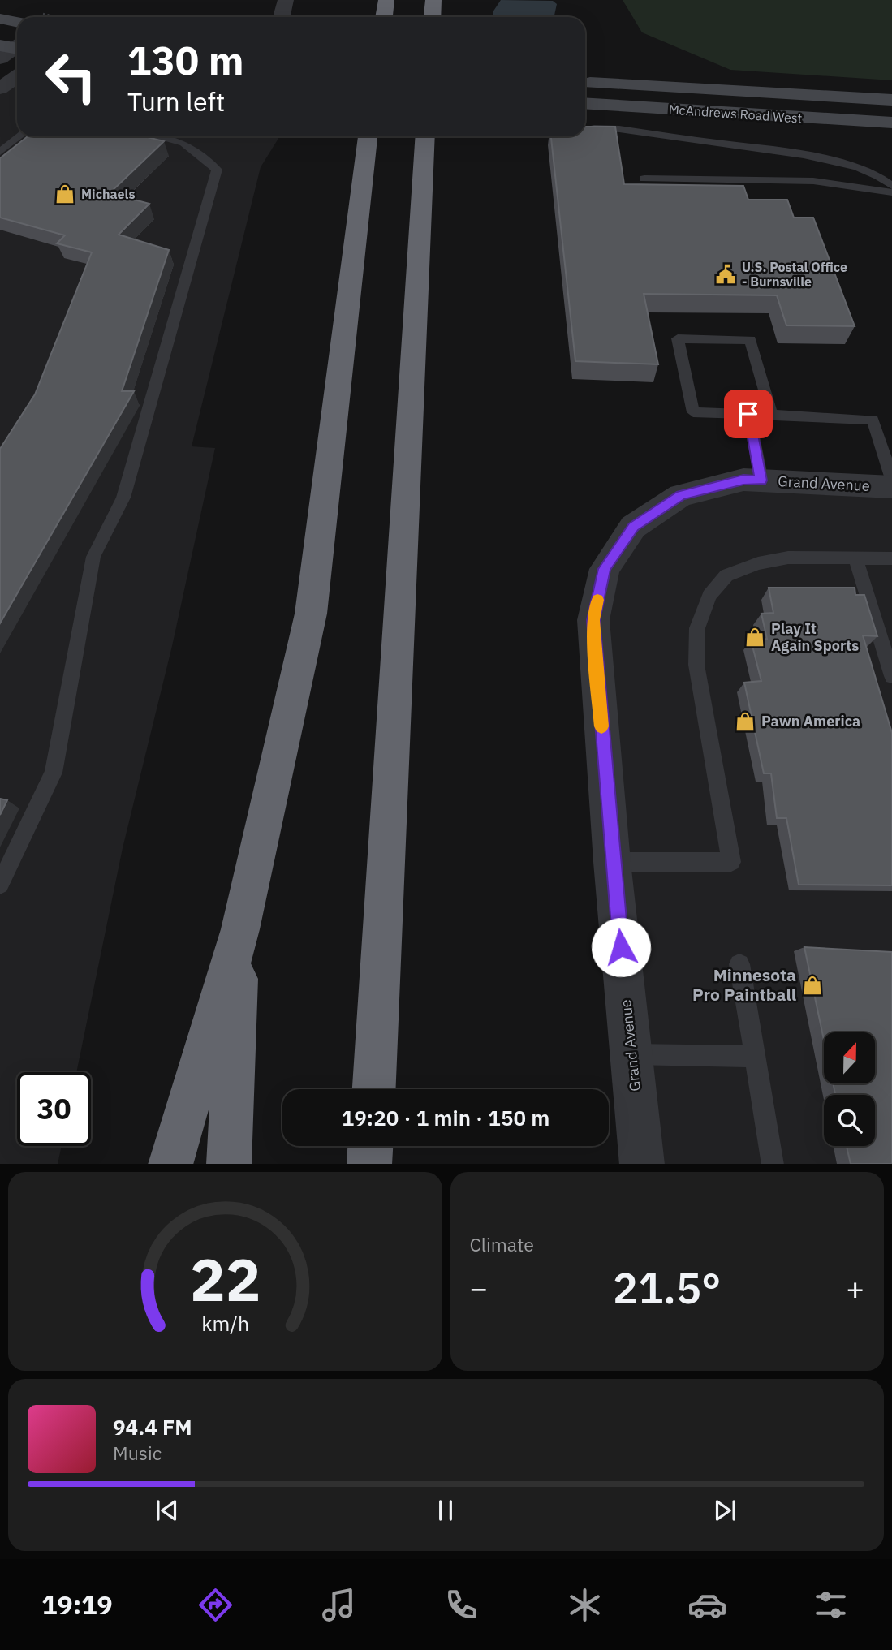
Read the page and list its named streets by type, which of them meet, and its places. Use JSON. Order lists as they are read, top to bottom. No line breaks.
{"streets":{"main road":["McAndrews Road West"],"street":["Grand Avenue"]},"places":{"shop":["Michaels","Play It Again Sports","Pawn America","Minnesota Pro Paintball"],"public building":["U.S. Postal Office - Burnsville"]},"north":"top","page":{"turn":["130 m","Turn left"],"limit":"30","trip":"19:20 · 1 min · 150 m","tile":"Climate","heat":["−","21.5°","+"],"song":["94.4 FM","Music"],"tabs":"19:19","gauge":["22","km/h"]}}
